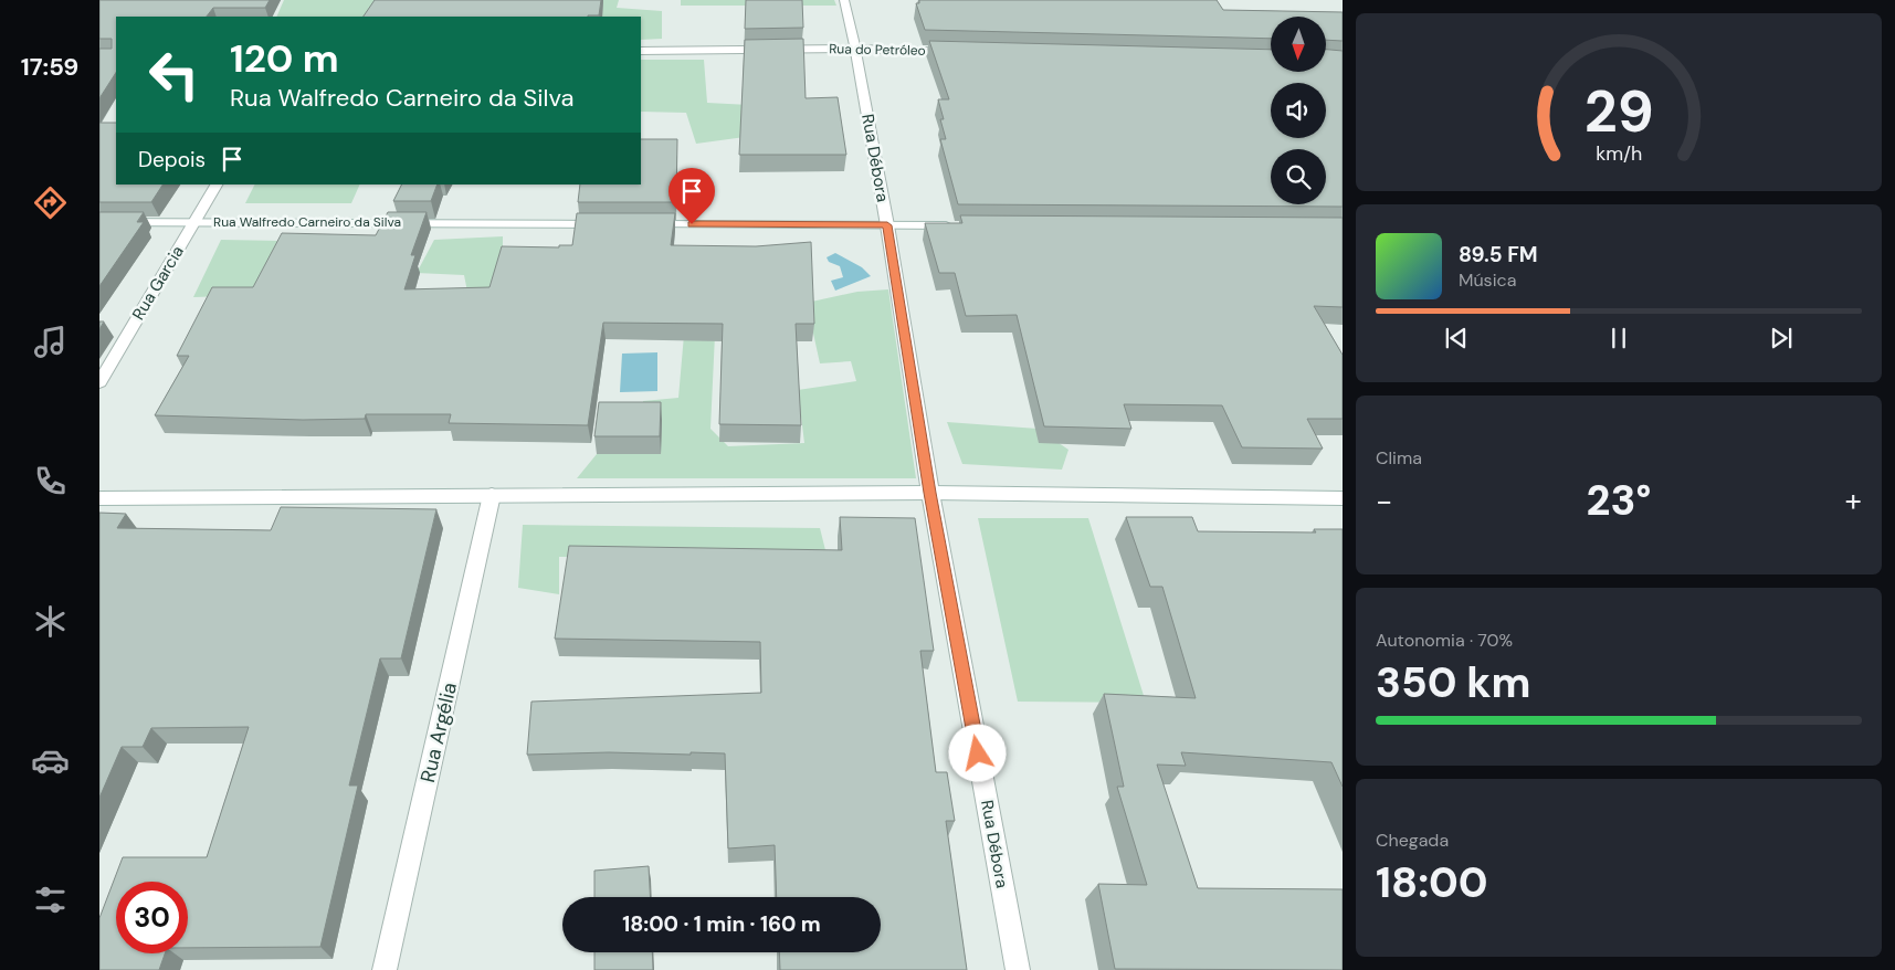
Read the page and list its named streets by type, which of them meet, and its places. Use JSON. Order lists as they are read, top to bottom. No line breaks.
{"streets":{"street":["Rua do Petróleo","Rua Débora","Rua Walfredo Carneiro da Silva","Rua Garcia","Rua Argélia"]},"crossings":[["Rua do Petróleo","Rua Débora"],["Rua Walfredo Carneiro da Silva","Rua Garcia"]],"north":"bottom","page":{"tabs":"17:59","turn":["120 m","Rua Walfredo Carneiro da Silva"],"then":"Depois","song":["89.5 FM","Música"],"tile":["Clima",["Autonomia · 70%","350 km"],["Chegada","18:00"]],"heat":["−","23°","+"],"limit":"30","trip":"18:00 · 1 min · 160 m","gauge":["29","km/h"]}}
